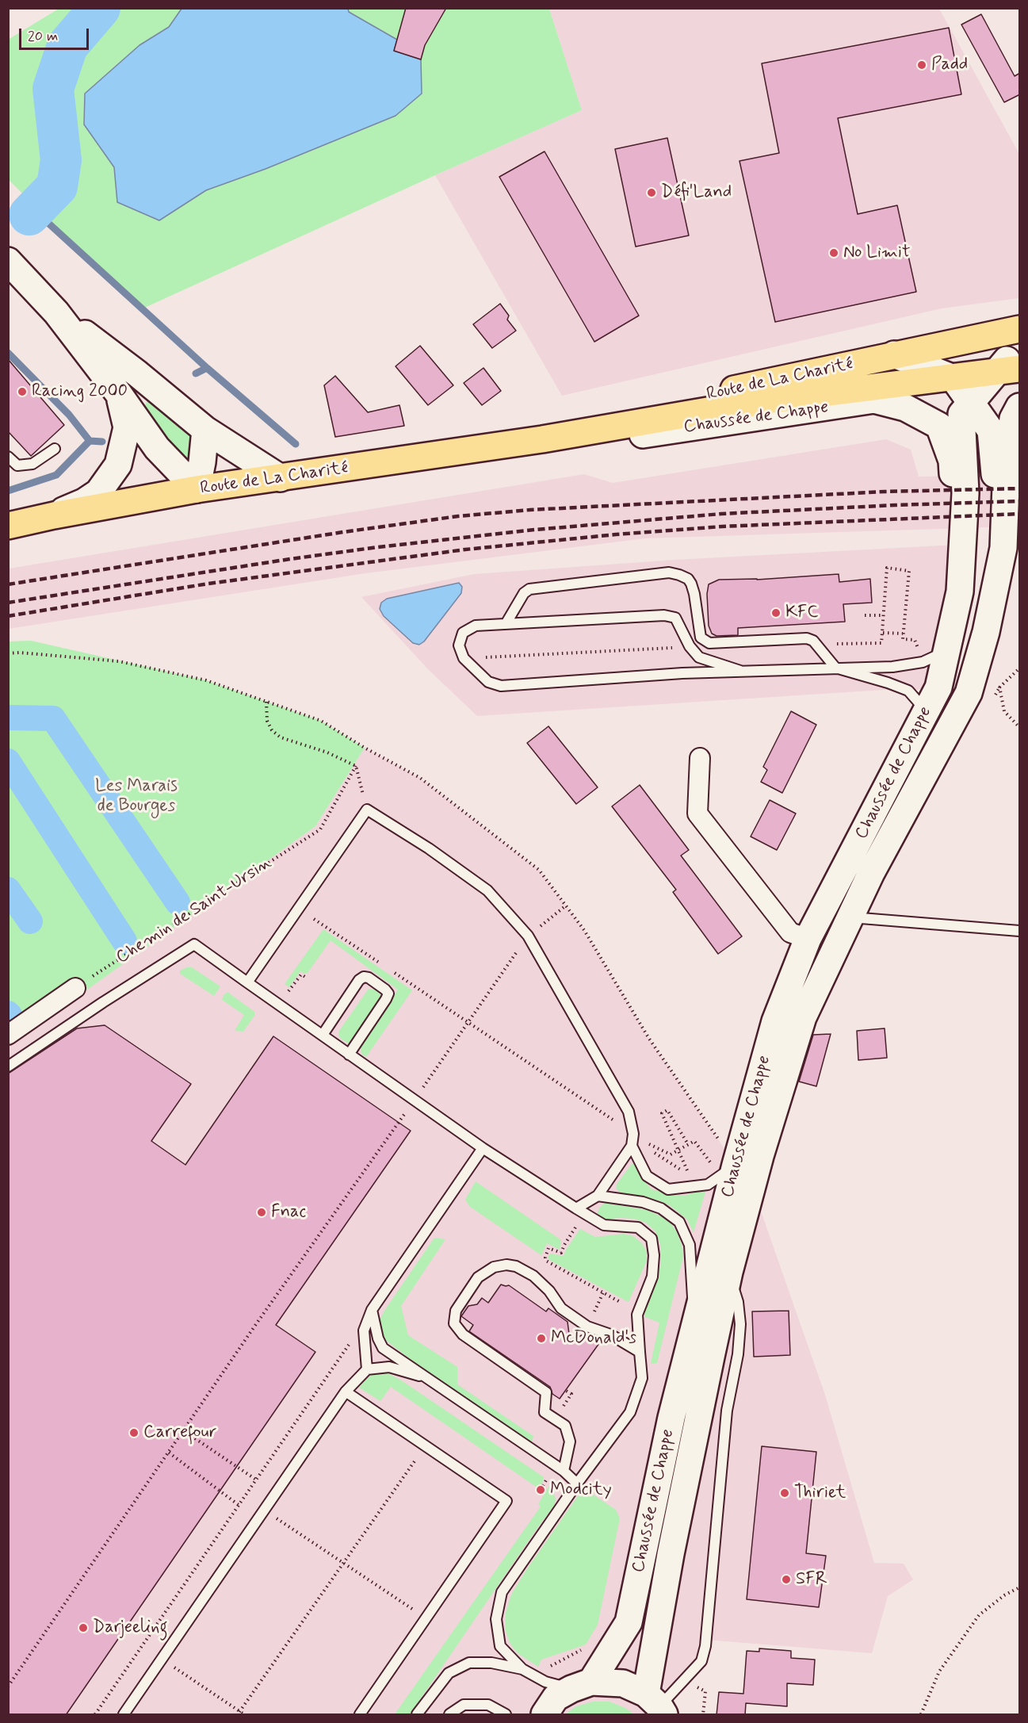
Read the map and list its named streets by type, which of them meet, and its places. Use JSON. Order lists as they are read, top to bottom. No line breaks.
{"streets":{"main road":["Route de La Charité","Chaussée de Chappe"],"path":["Chemin de Saint-Ursin"]},"crossings":[["Route de La Charité","Chaussée de Chappe"]],"parks":["Les Marais de Bourges"],"places":["Padd","Défi'Land","No Limit","Racing 2000","KFC","Fnac","McDonald's","Carrefour","Modcity","Thiriet","SFR","Darjeeling"],"scale_bar":"20 m"}
